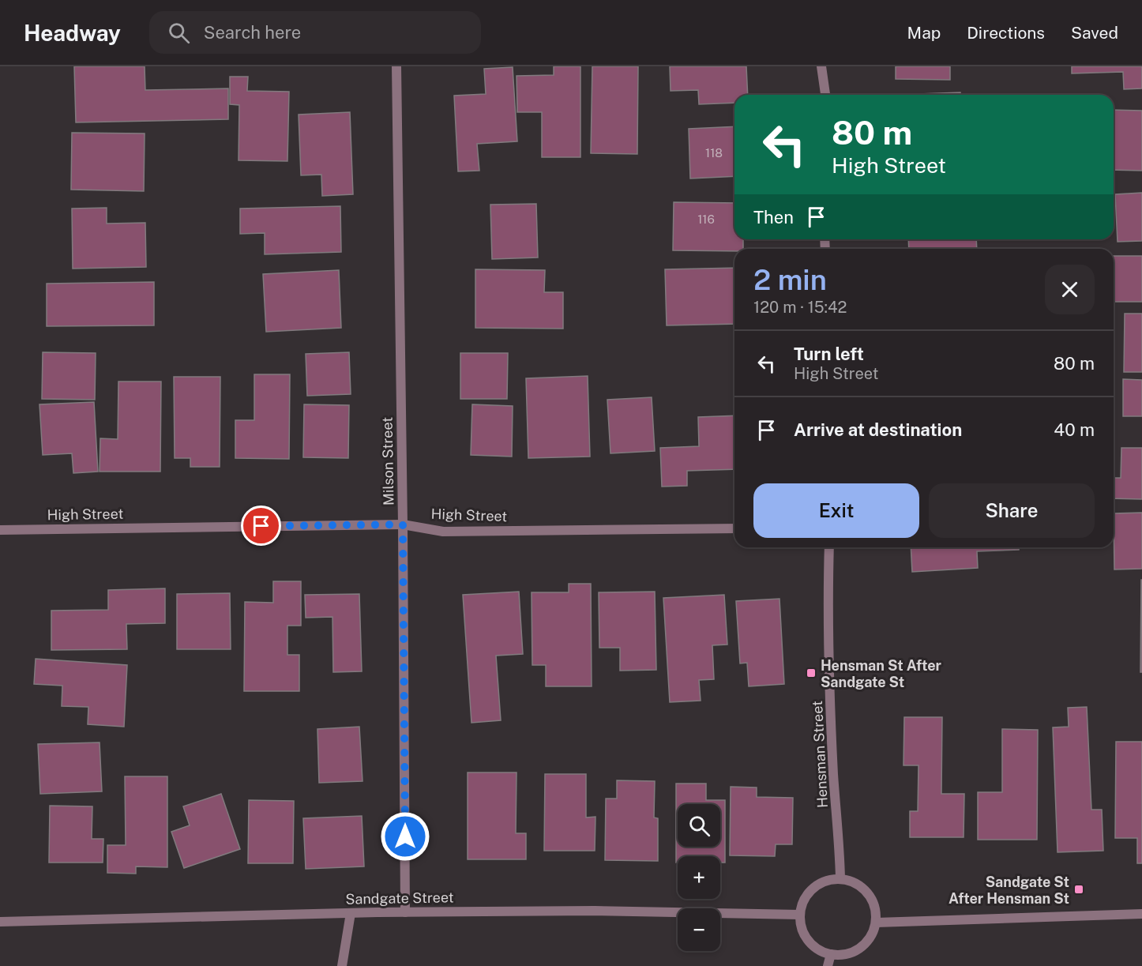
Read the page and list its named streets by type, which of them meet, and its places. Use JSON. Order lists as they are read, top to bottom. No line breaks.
{"streets":{"street":["Milson Street","High Street","Hensman Street","Sandgate Street"]},"crossings":[["Milson Street","High Street"],["Milson Street","Sandgate Street"],["Hensman Street","Sandgate Street"]],"places":{"transit":["Hensman St After Sandgate St","Sandgate St After Hensman St"]},"house_numbers":["118","116"],"page":{"header":"Headway","search":"Search here","nav":["Map","Directions","Saved"],"turn":["80 m","High Street"],"then":"Then","heading":["2 min","120 m · 15:42"],"list":[{"name":"Turn left","note":"High Street","value":"80 m"},{"name":"Arrive at destination","value":"40 m"}],"buttons":["Exit","Share"],"map_buttons":["+","−"]}}
